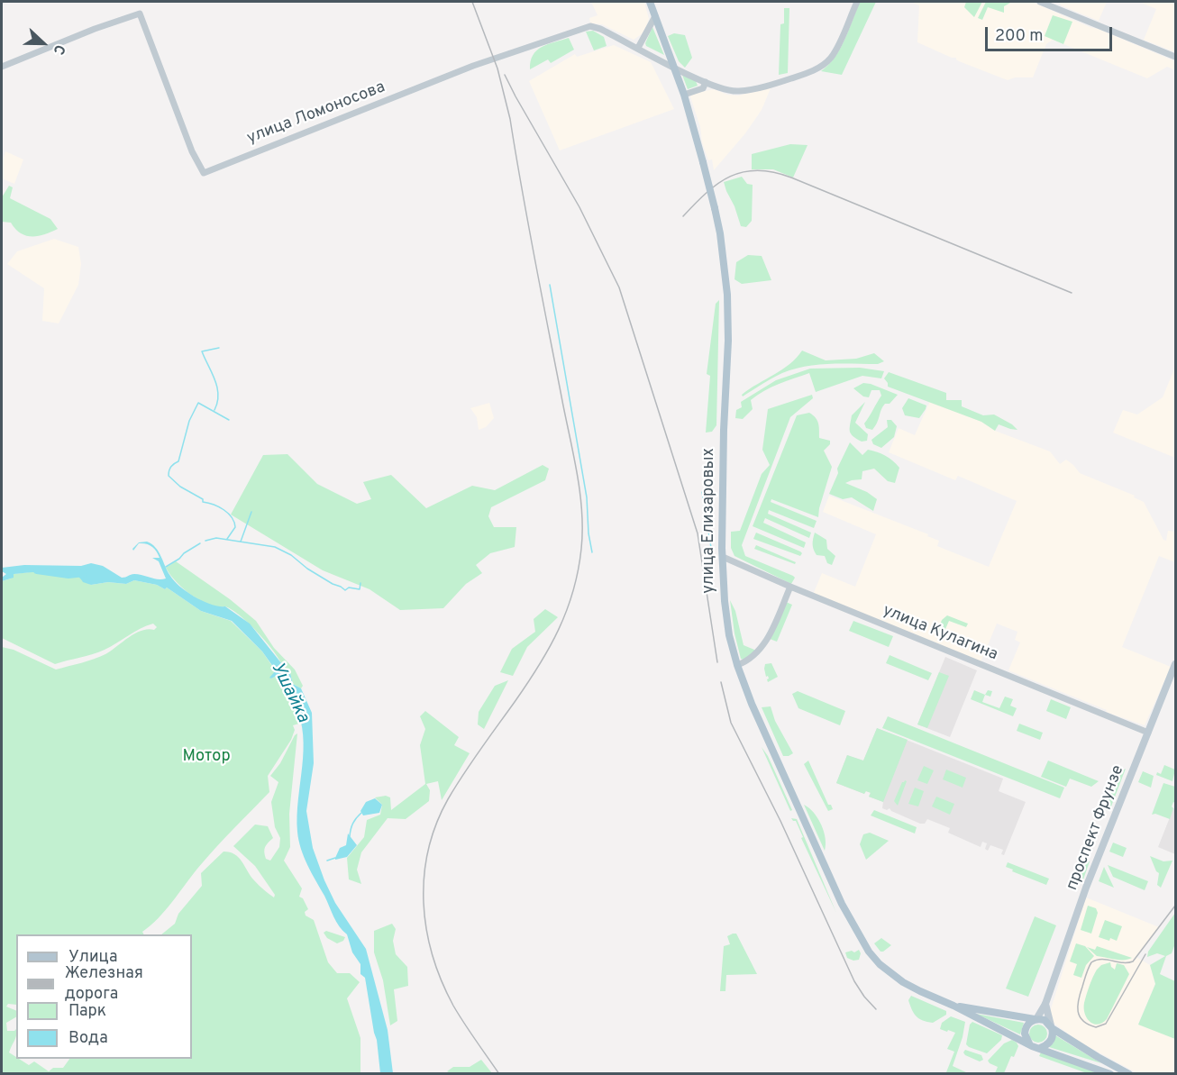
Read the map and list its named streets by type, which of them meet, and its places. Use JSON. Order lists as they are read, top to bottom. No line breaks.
{"streets":{"main road":["улица Елизаровых","проспект Фрунзе"],"street":["улица Ломоносова","улица Кулагина"]},"crossings":[["улица Ломоносова","улица Елизаровых"],["улица Елизаровых","улица Кулагина"],["улица Елизаровых","проспект Фрунзе"],["улица Кулагина","проспект Фрунзе"]],"water":["Ушайка"],"parks":["Мотор"],"legend":["Улица","Железная дорога","Парк","Вода"],"scale_bar":"200 m","north":"right"}
